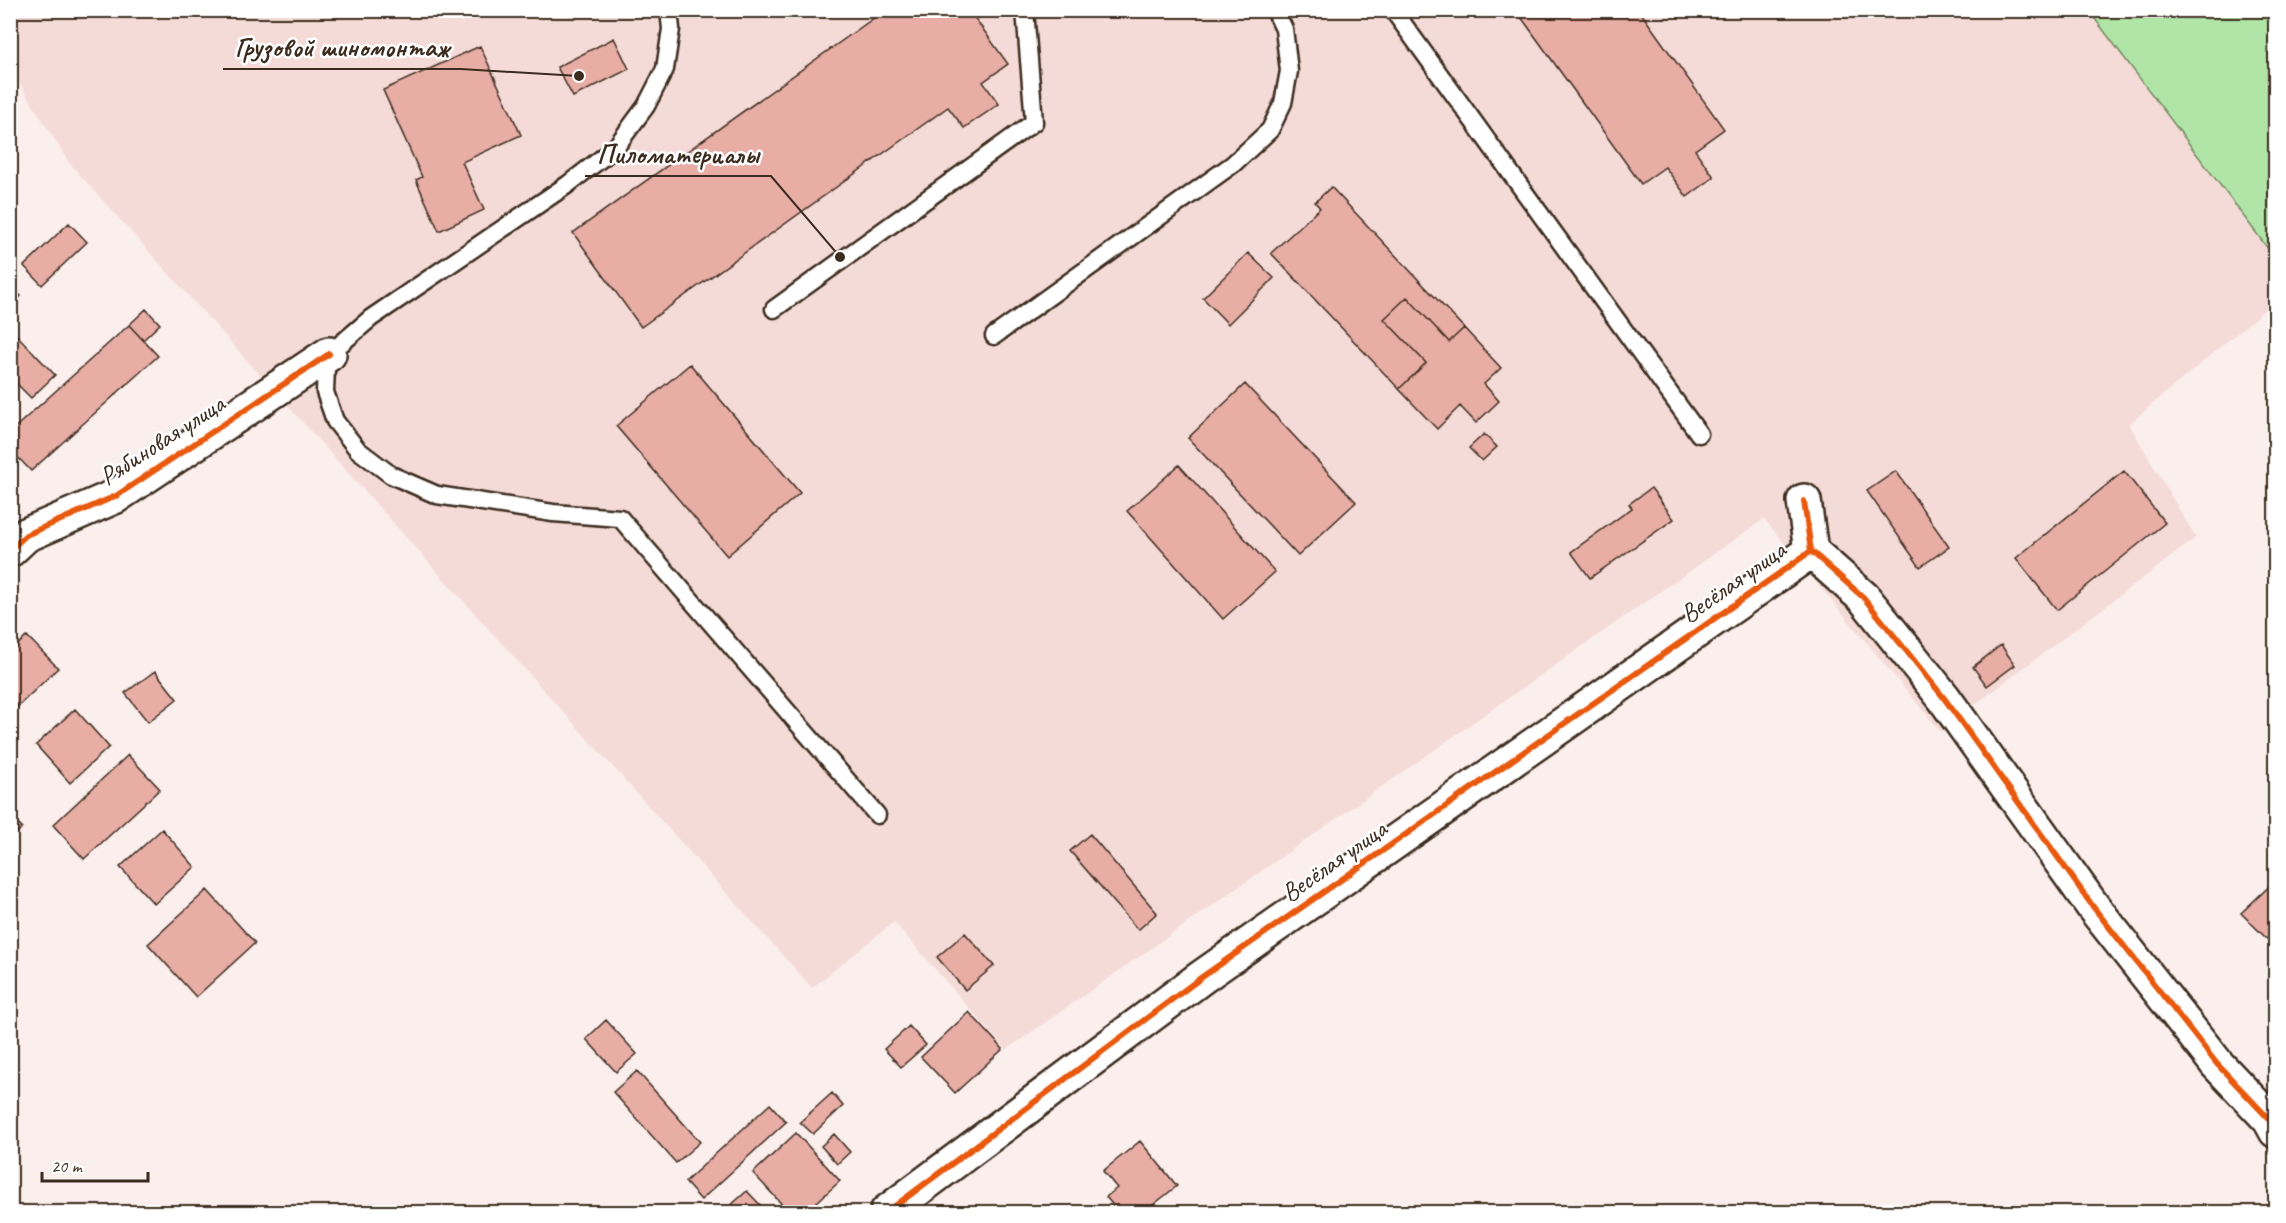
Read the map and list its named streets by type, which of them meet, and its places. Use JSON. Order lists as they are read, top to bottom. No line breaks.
{"streets":{"street":["Рябиновая улица","Весёлая улица"]},"places":["Грузовой шиномонтаж","Пиломатериалы"],"scale_bar":"20 m"}
